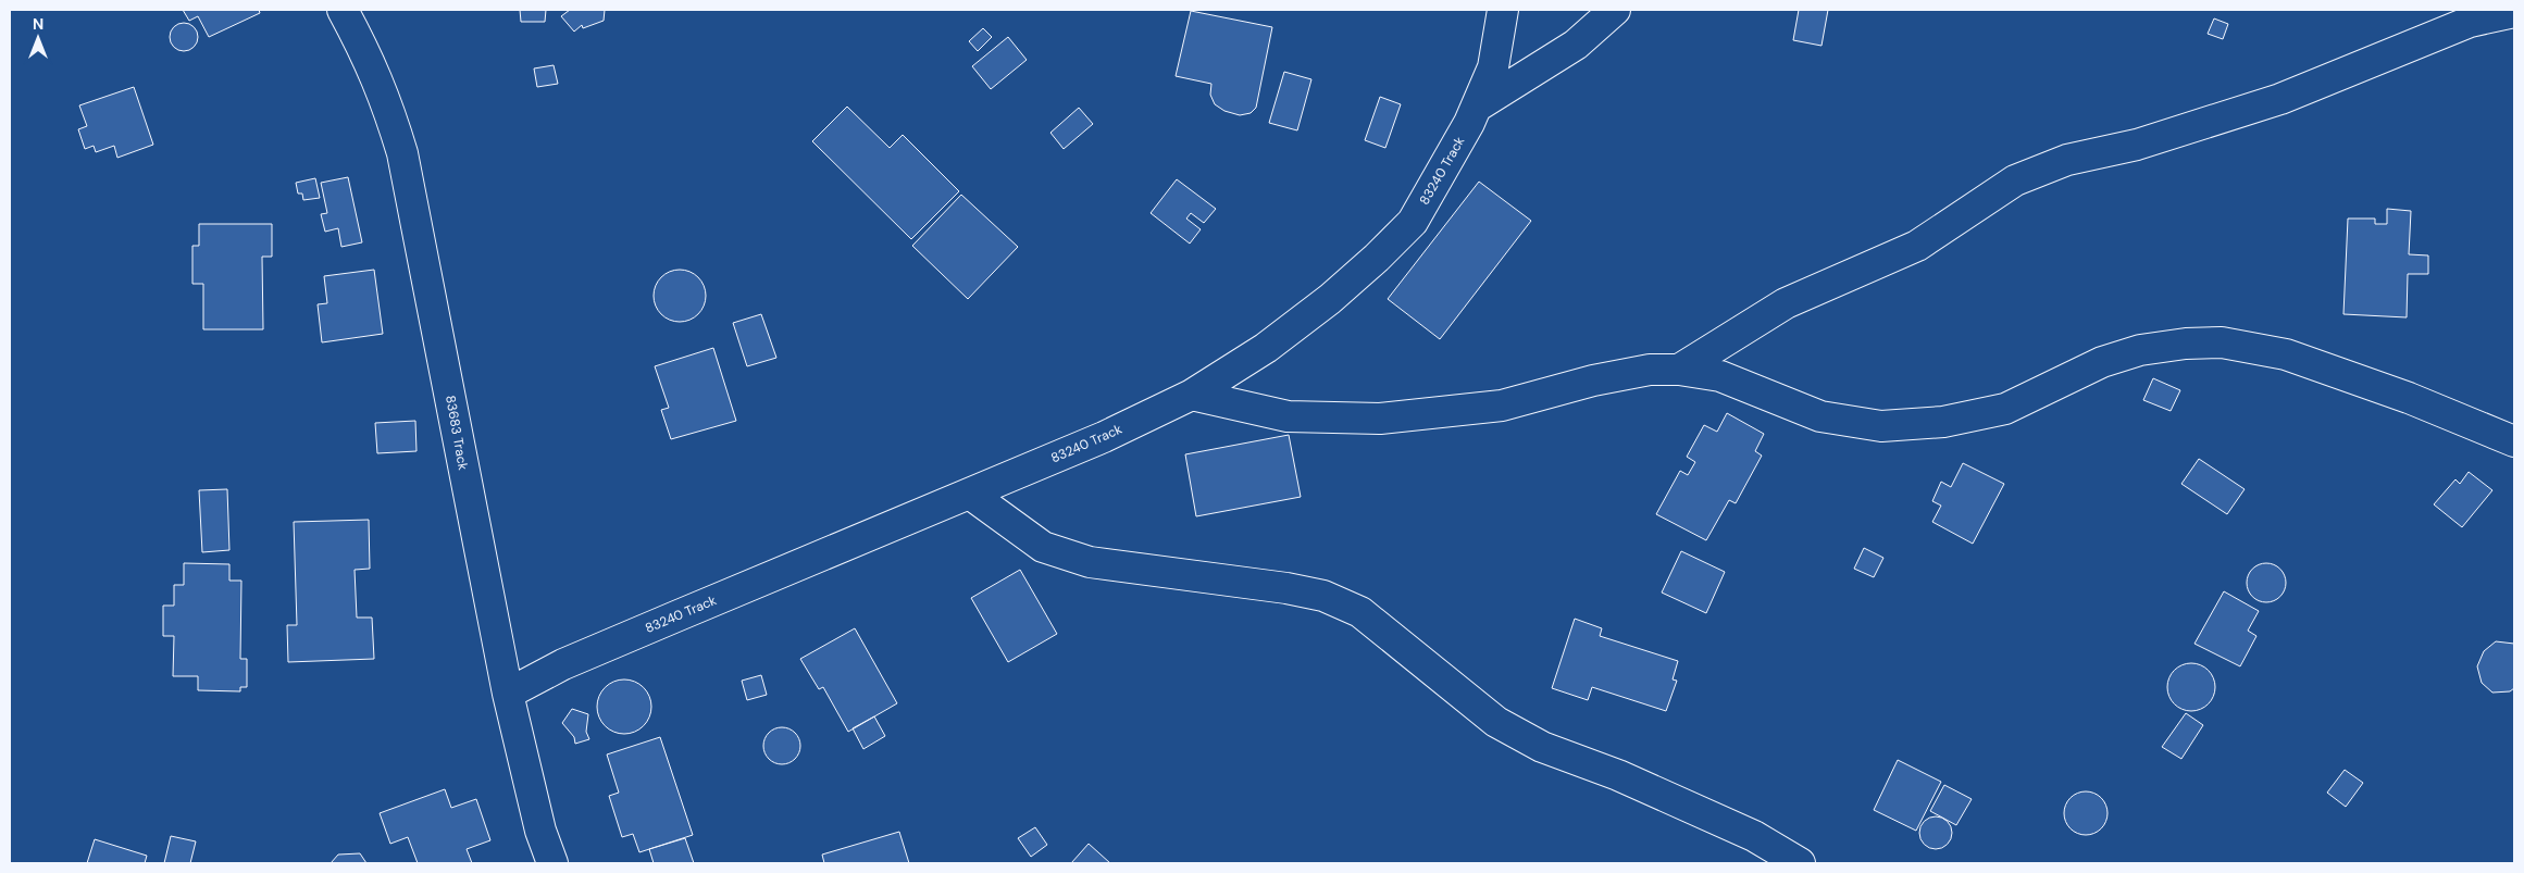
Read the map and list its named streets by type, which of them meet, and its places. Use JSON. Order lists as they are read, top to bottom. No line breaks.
{"streets":{"street":["83240 Track","83683 Track"]},"crossings":[["83240 Track","83683 Track"]],"north":"top"}
